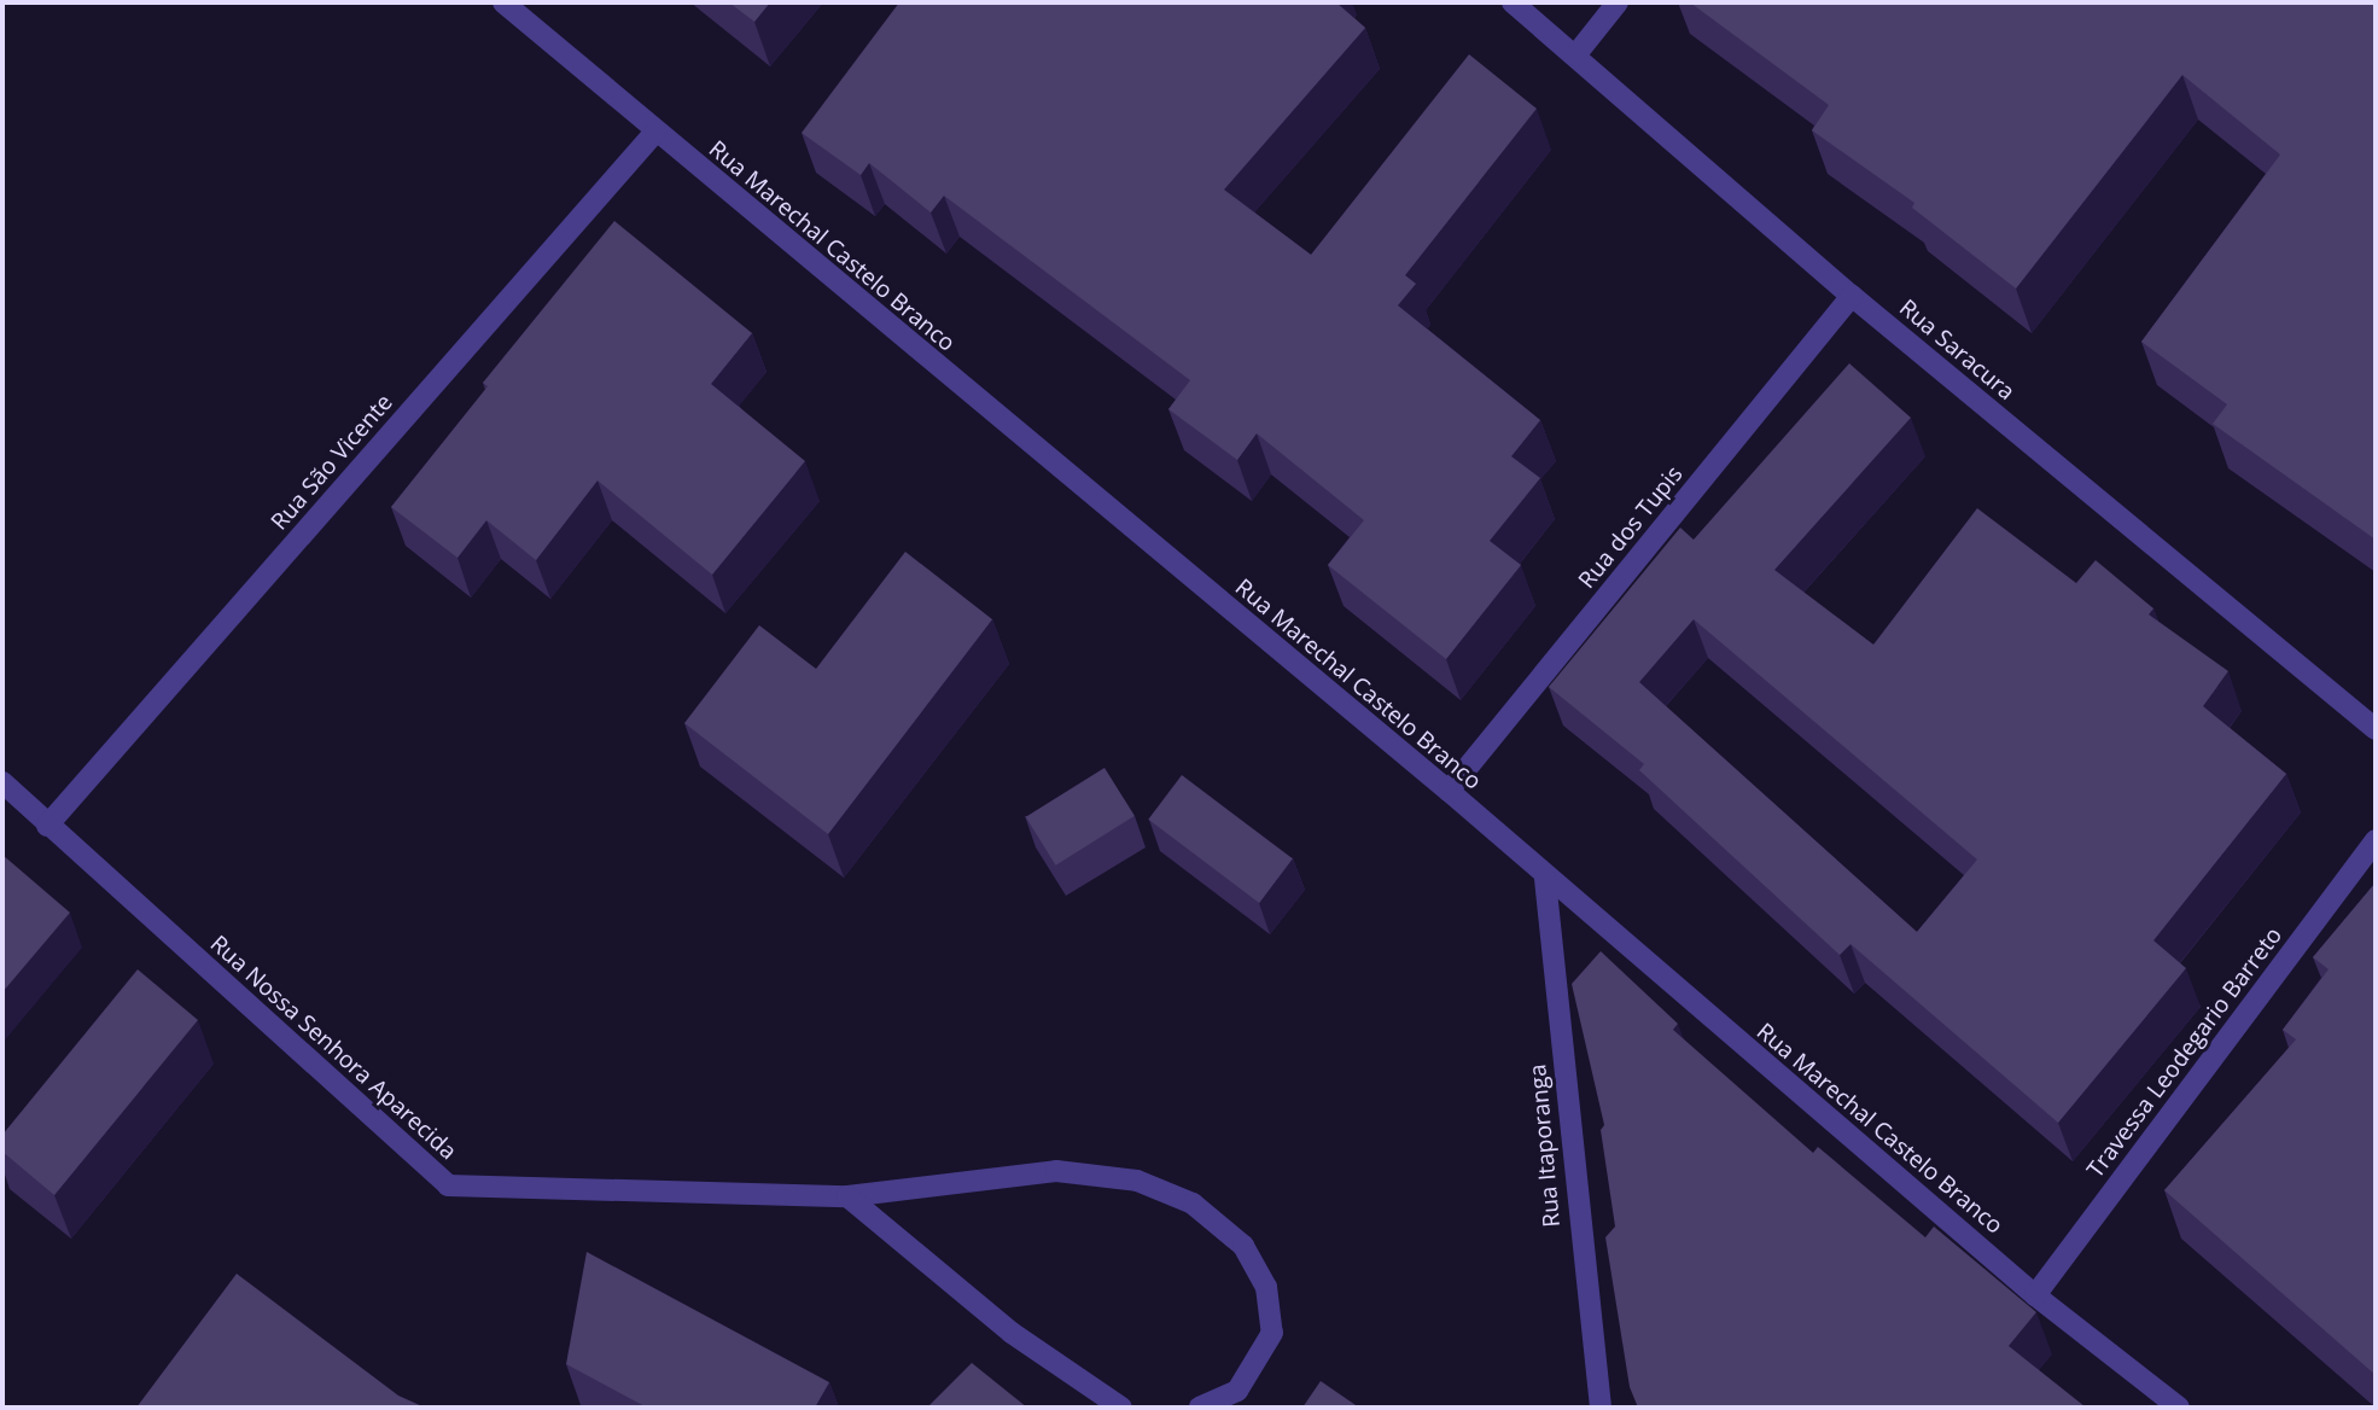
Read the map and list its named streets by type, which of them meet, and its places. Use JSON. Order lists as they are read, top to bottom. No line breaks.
{"streets":{"street":["Rua Marechal Castelo Branco","Rua Saracura","Rua São Vicente","Rua dos Tupis","Rua Nossa Senhora Aparecida","Travessa Leodegario Barreto","Rua Itaporanga"]},"crossings":[["Rua Marechal Castelo Branco","Rua São Vicente"],["Rua Marechal Castelo Branco","Rua dos Tupis"],["Rua Marechal Castelo Branco","Travessa Leodegario Barreto"],["Rua Marechal Castelo Branco","Rua Itaporanga"],["Rua Saracura","Rua dos Tupis"],["Rua São Vicente","Rua Nossa Senhora Aparecida"]]}
